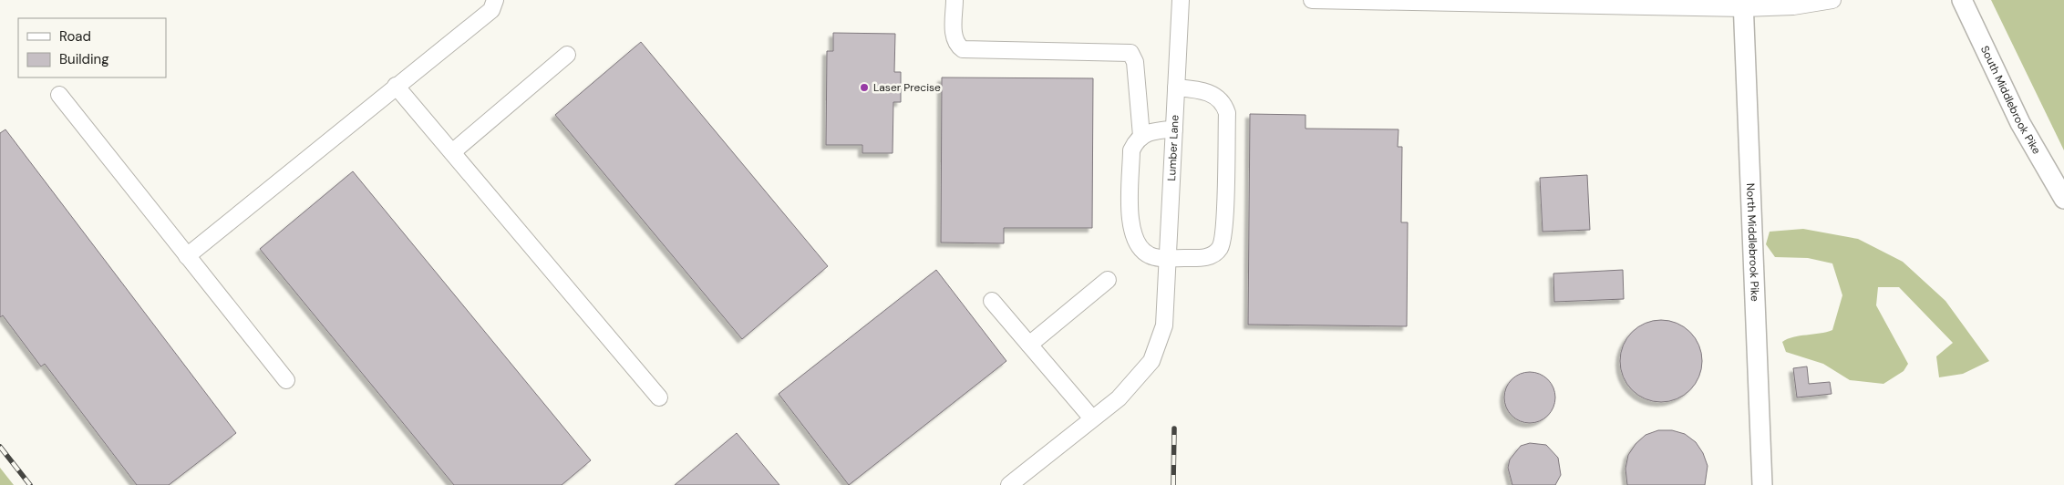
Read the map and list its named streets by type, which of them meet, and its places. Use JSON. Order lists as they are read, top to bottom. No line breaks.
{"streets":{"main road":["South Middlebrook Pike","North Middlebrook Pike"],"street":["Lumber Lane"]},"places":["Laser Precise"],"legend":["Road","Building"]}
